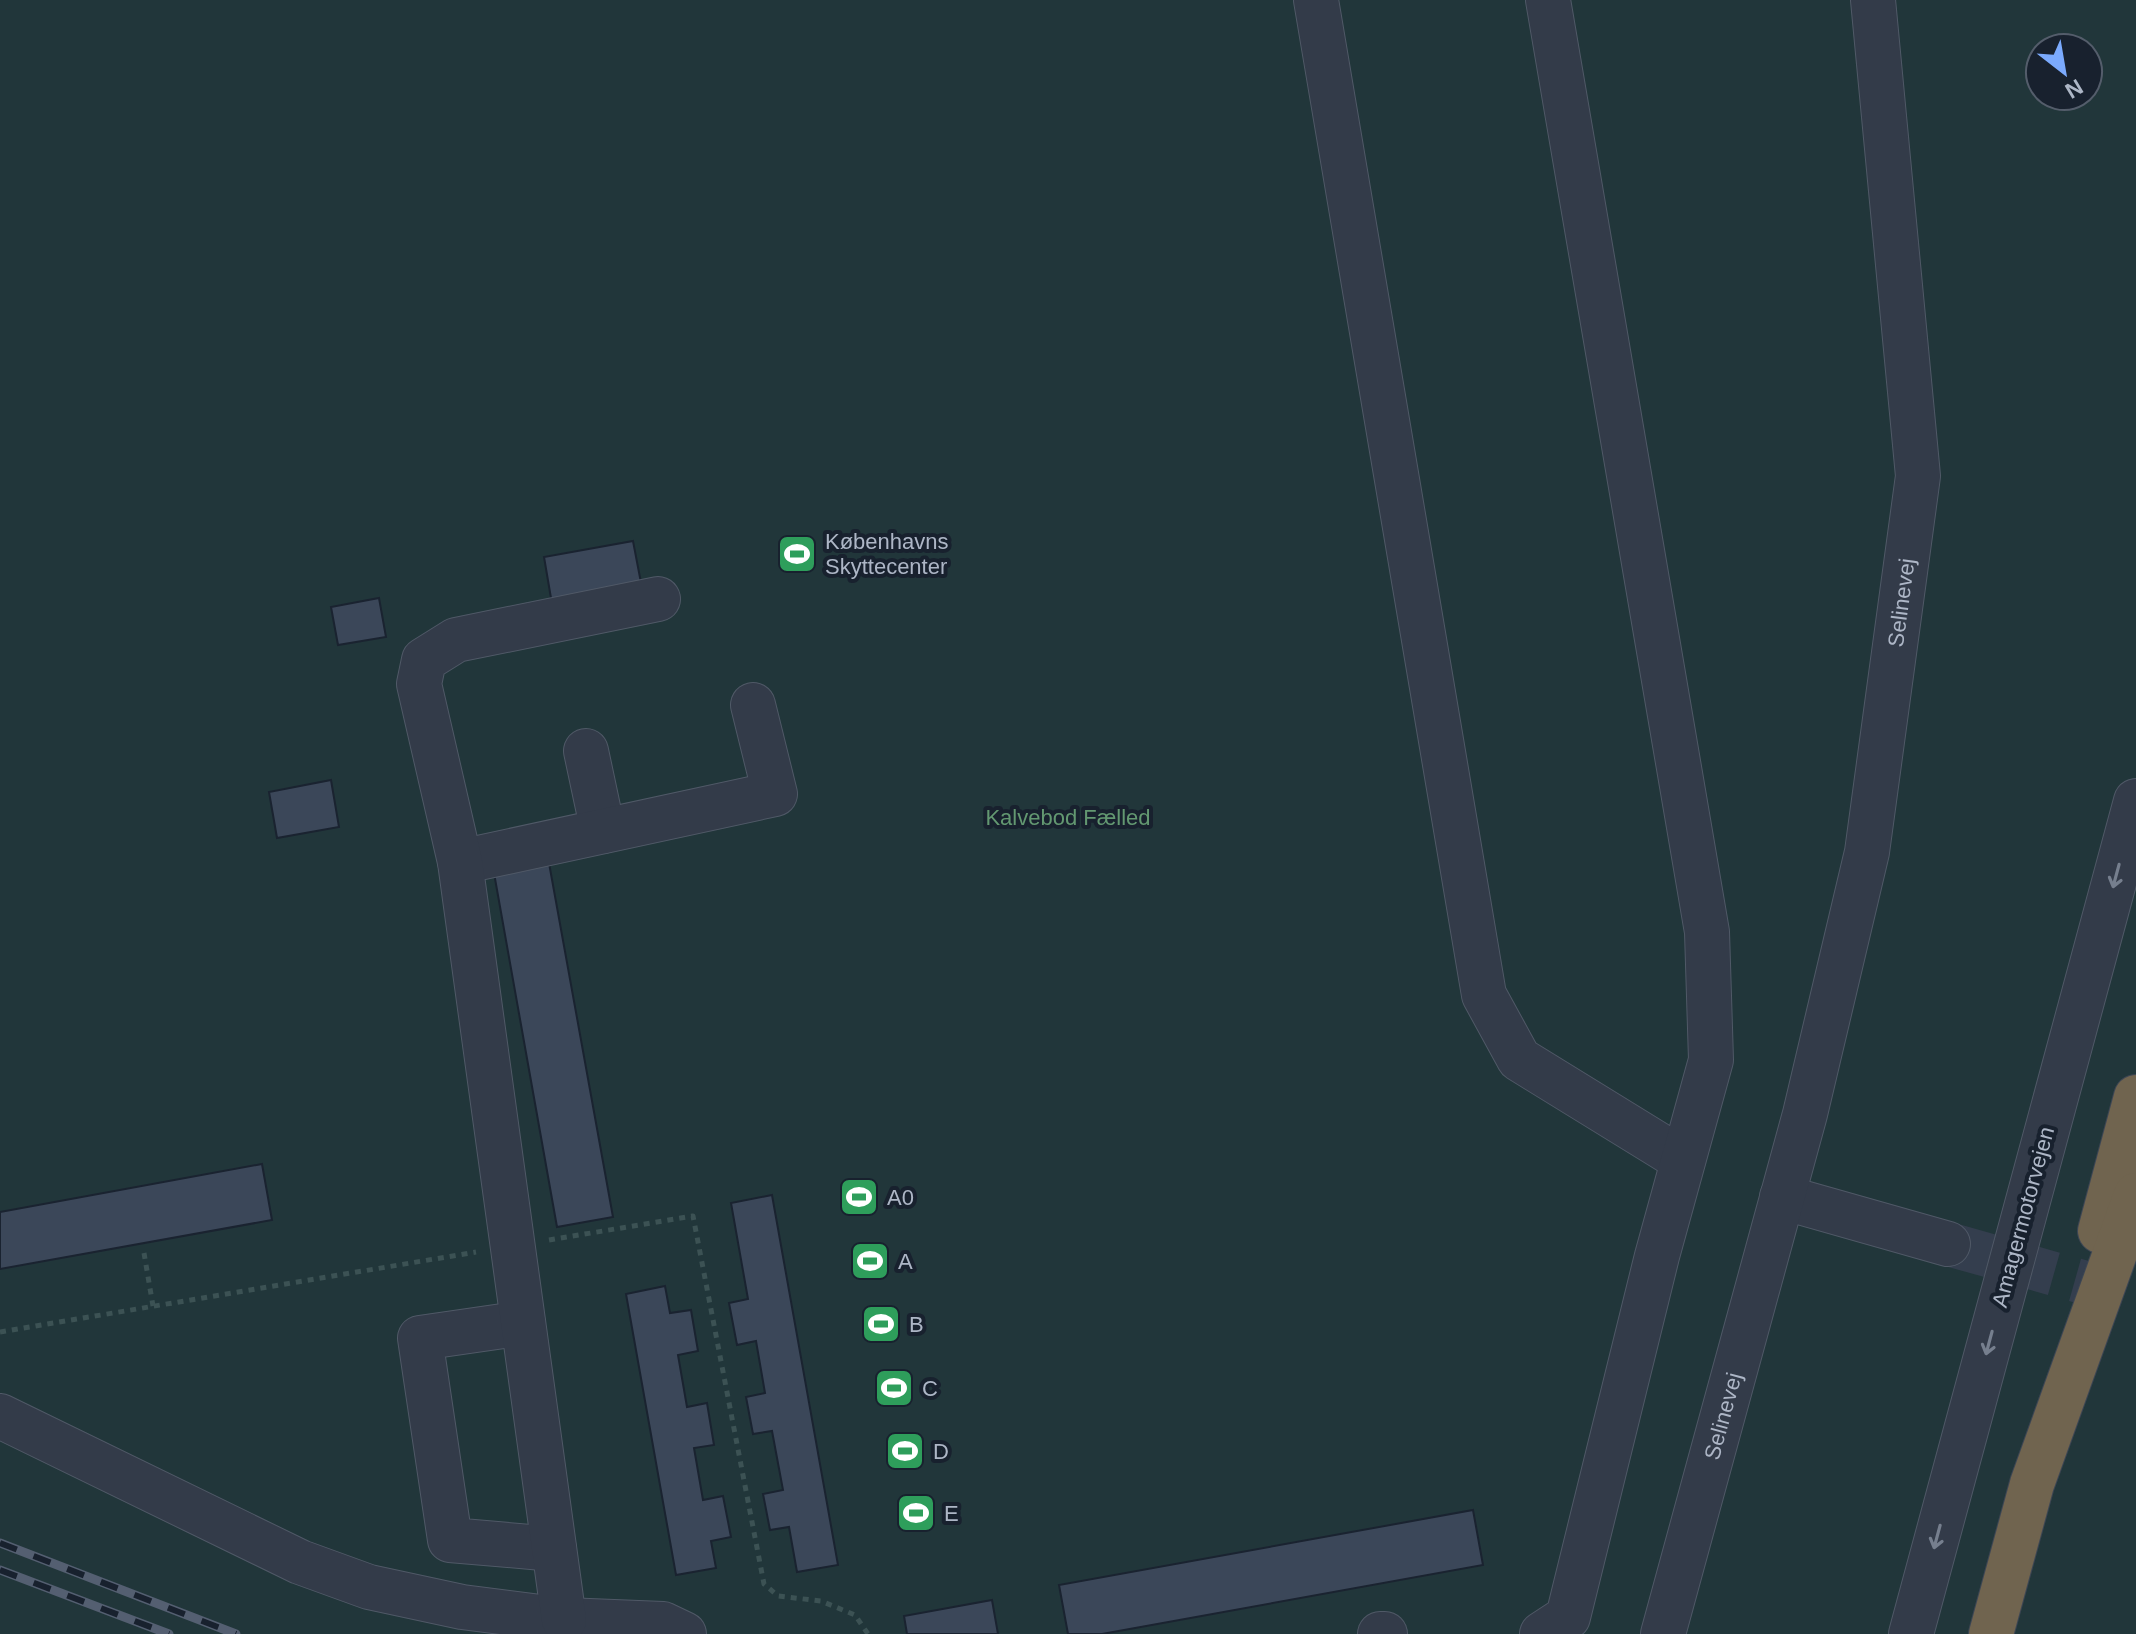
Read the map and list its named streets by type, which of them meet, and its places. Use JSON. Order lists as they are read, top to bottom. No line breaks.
{"streets":{"street":["Selinevej","Amagermotorvejen"]},"parks":["Kalvebod Fælled"],"places":{"sports":["Københavns Skyttecenter","A0","A","B","C","D","E"]},"north":"bottom right"}
